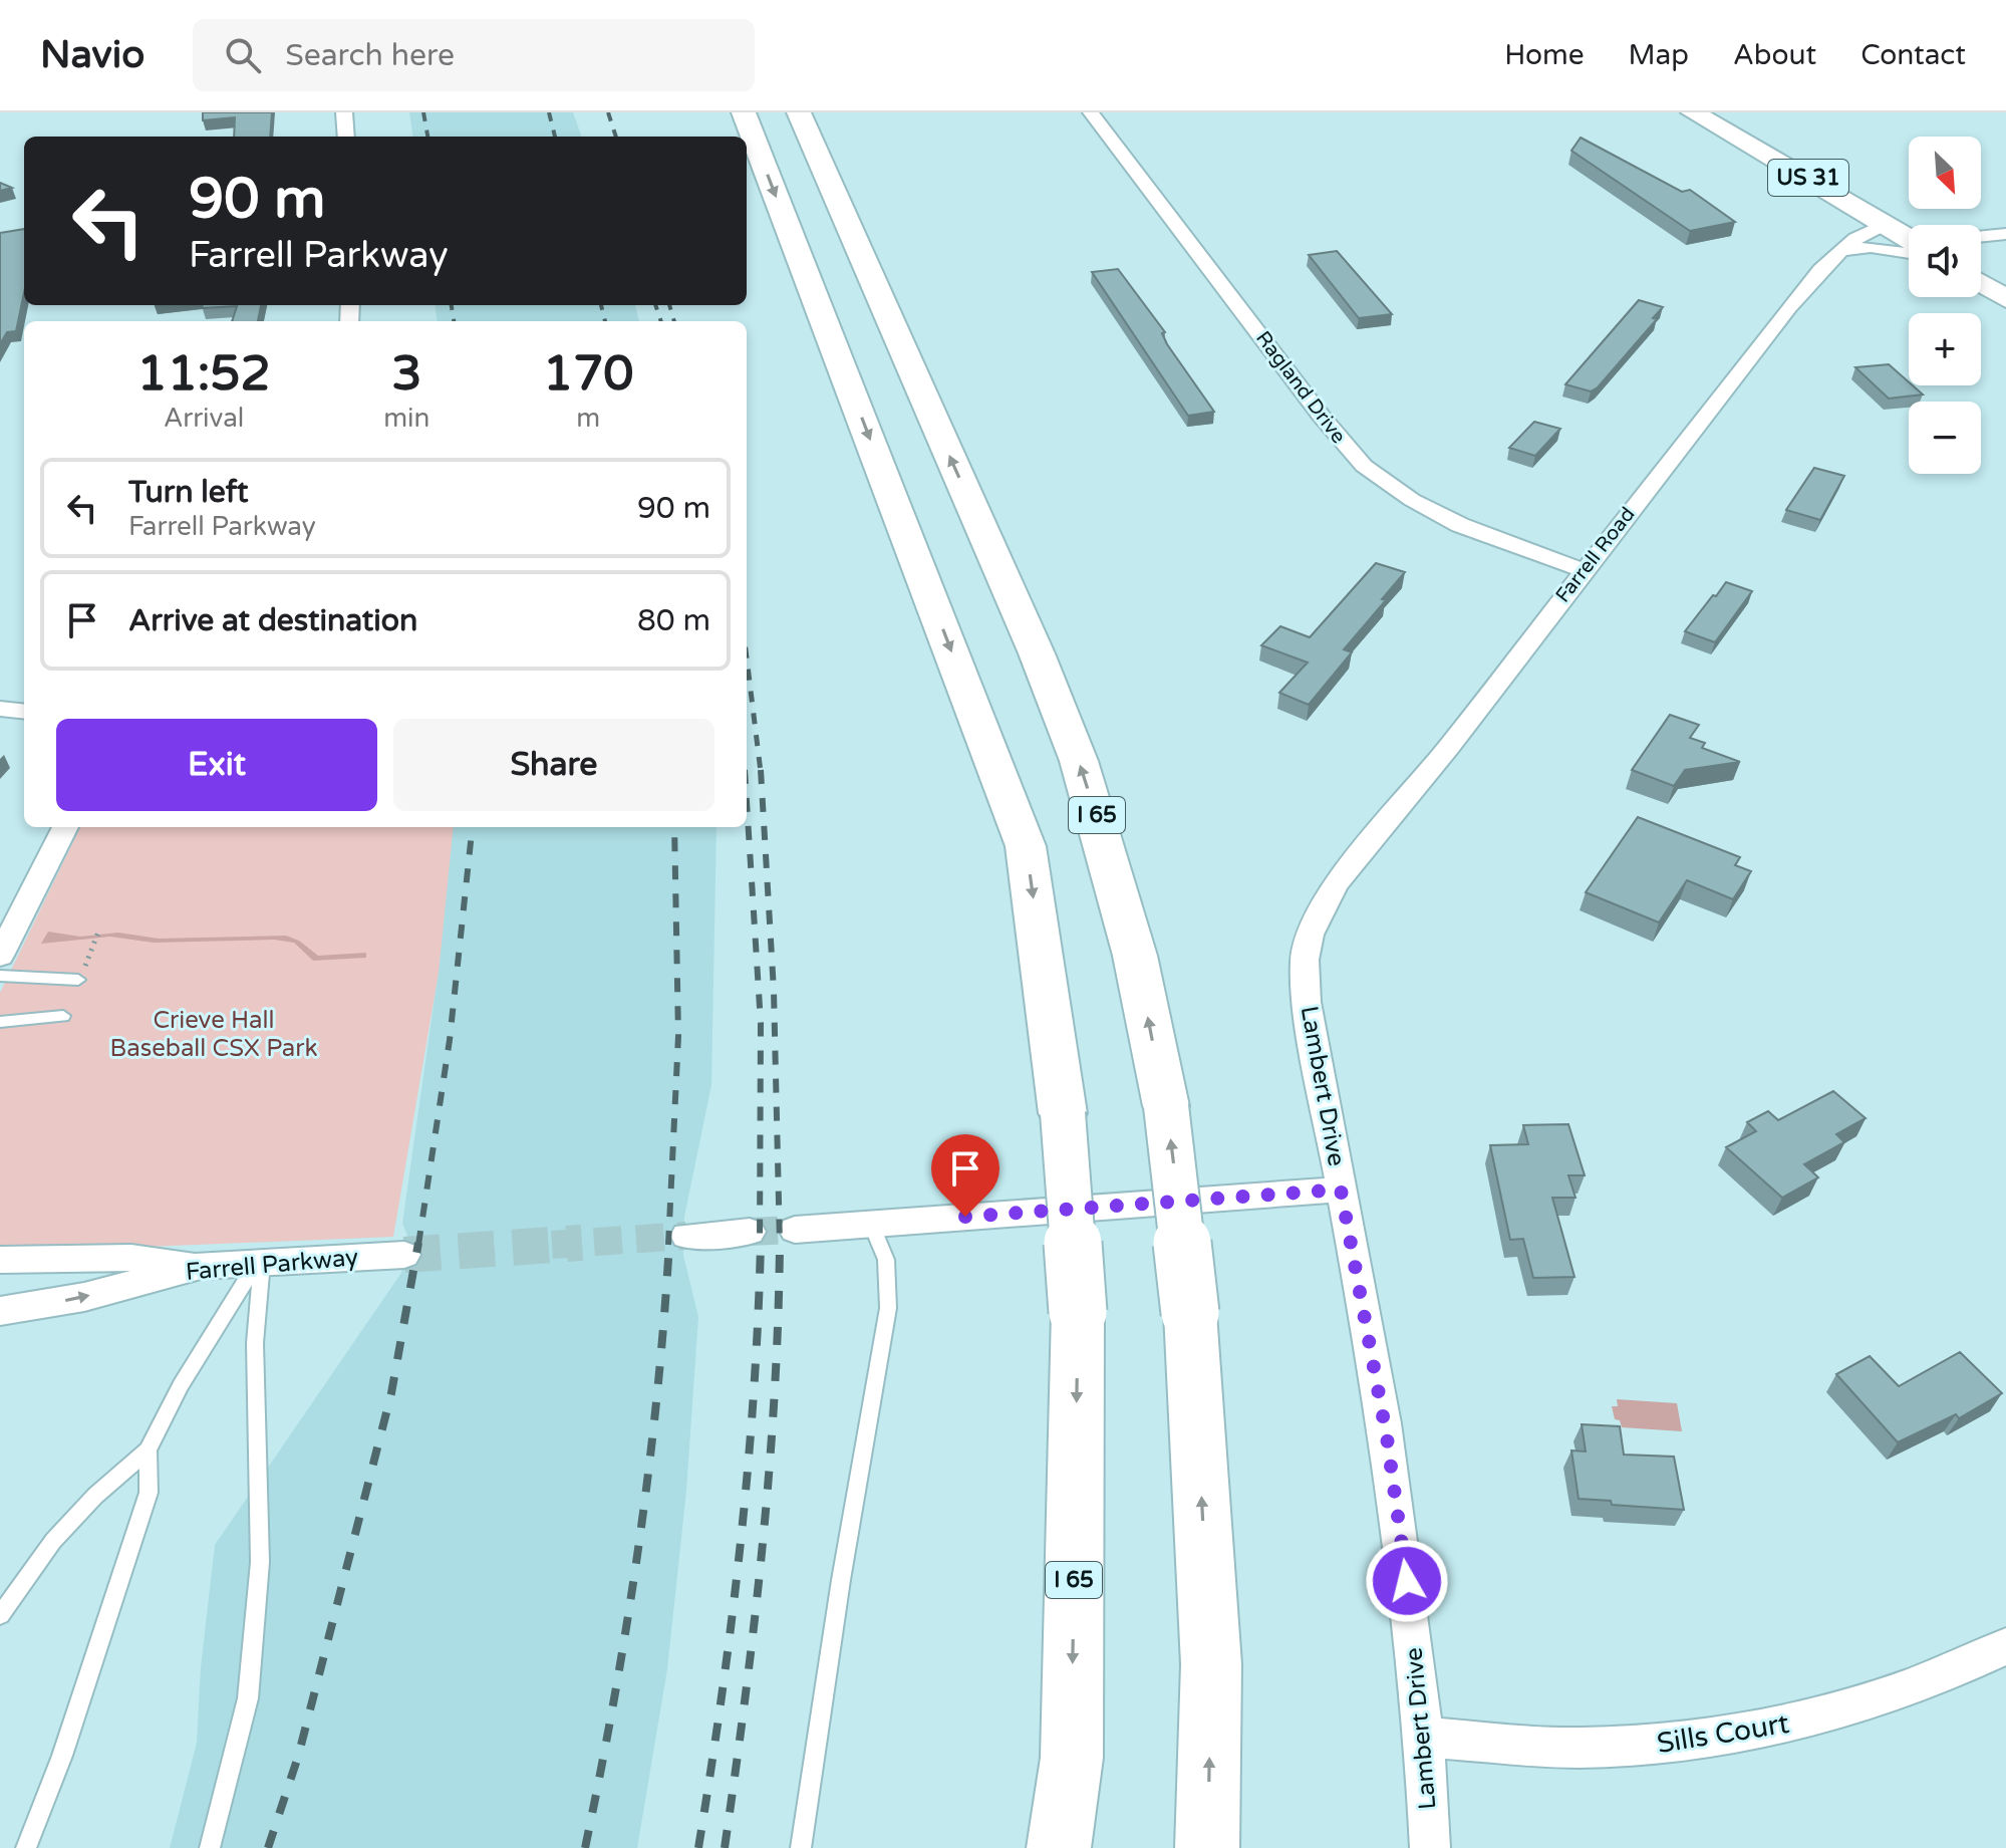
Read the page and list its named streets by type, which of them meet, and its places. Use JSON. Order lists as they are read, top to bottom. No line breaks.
{"streets":{"main road":["US 31","I 65"],"street":["Ragland Drive","Farrell Road","Lambert Drive","Farrell Parkway","Sills Court"]},"crossings":[["US 31","Farrell Road"],["Ragland Drive","Farrell Road"],["Farrell Road","Lambert Drive"],["Lambert Drive","Sills Court"]],"parks":["Crieve Hall Baseball CSX Park"],"north":"bottom right","page":{"header":"Navio","search":"Search here","nav":["Home","Map","About","Contact"],"map_buttons":["+","−"],"turn":["90 m","Farrell Parkway"],"eta":["11:52","Arrival","3","min","170","m"],"list":[{"name":"Turn left","note":"Farrell Parkway","value":"90 m"},{"name":"Arrive at destination","value":"80 m"}],"buttons":["Exit","Share"]}}
